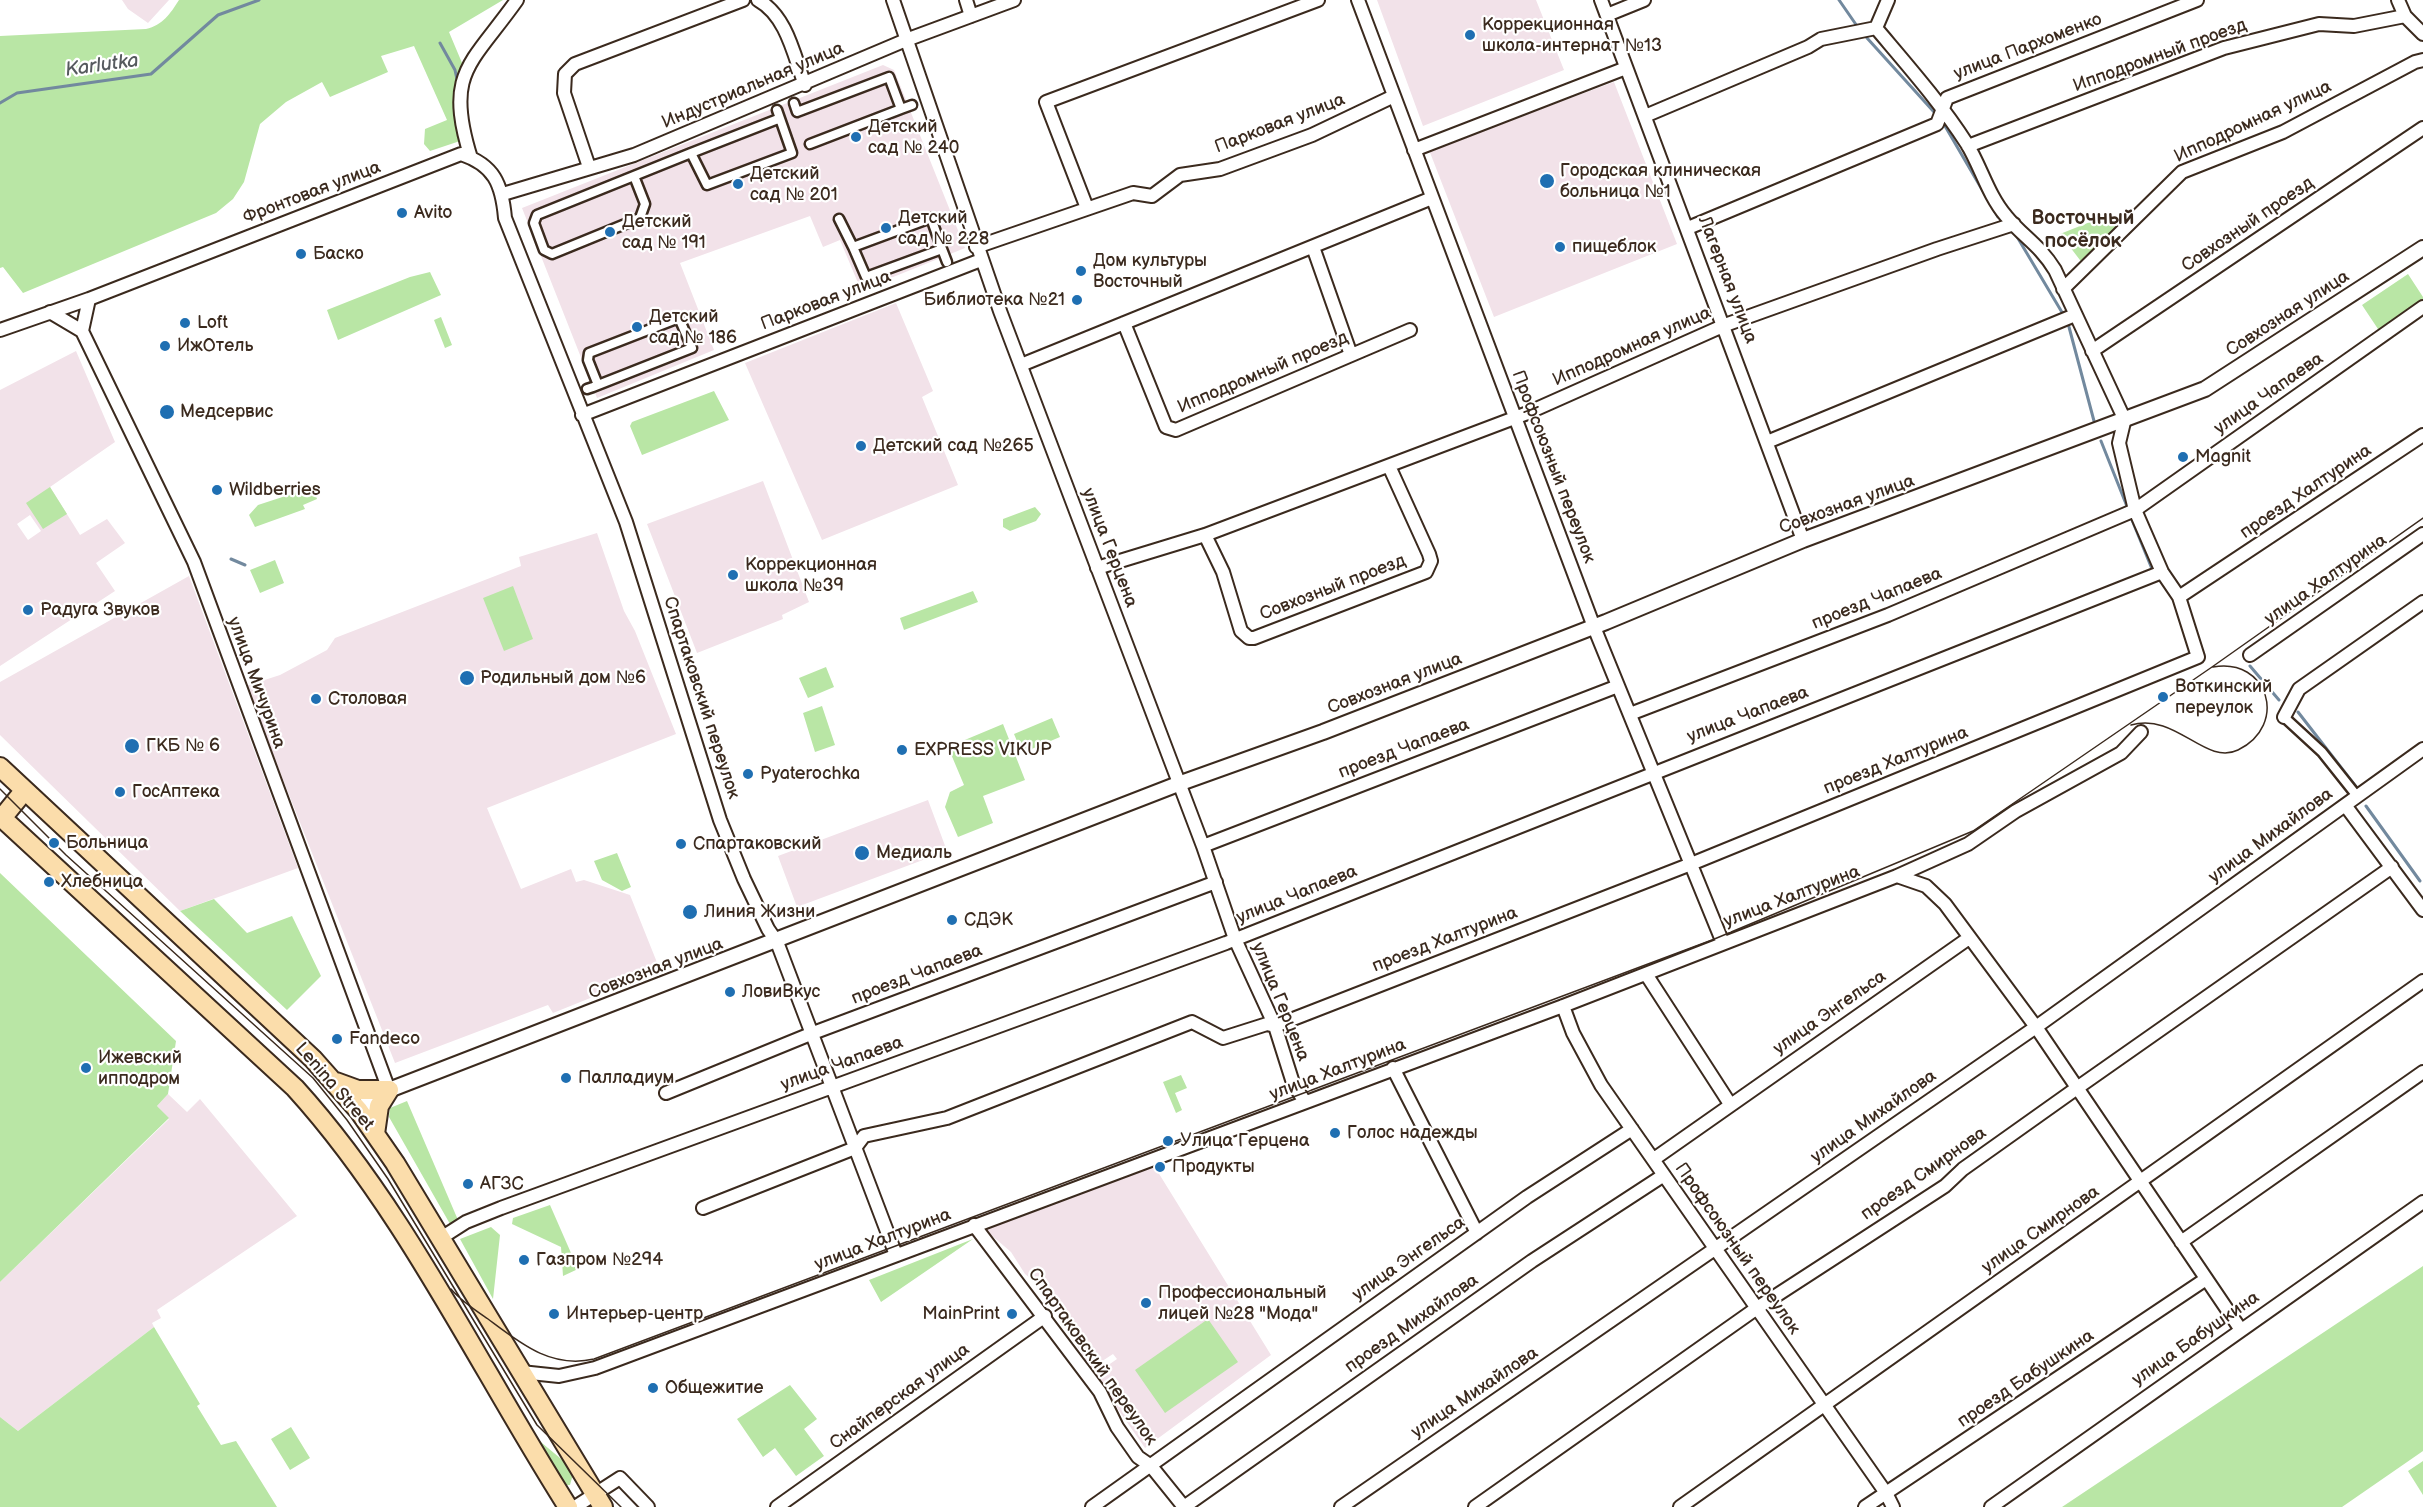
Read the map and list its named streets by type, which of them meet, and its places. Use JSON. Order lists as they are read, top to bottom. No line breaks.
{"streets":{"main road":["Lenina Street"],"street":["улица Пархоменко","Ипподромный проезд","Индустриальная улица","Ипподромная улица","Парковая улица","Фронтовая улица","Совхозный проезд","Лагерная улица","Совхозная улица","улица Чапаева","Профсоюзный переулок","проезд Халтурина","улица Герцена","улица Халтурина","проезд Чапаева","улица Мичурина","Спартаковский переулок","улица Михайлова","улица Энгельса","проезд Смирнова","улица Смирнова","проезд Михайлова","улица Бабушкина","проезд Бабушкина","Снайперская улица"]},"crossings":[["улица Пархоменко","Лагерная улица"],["Индустриальная улица","улица Герцена"],["Индустриальная улица","Спартаковский переулок"],["Ипподромная улица","Совхозный проезд"],["Ипподромная улица","Лагерная улица"],["Ипподромная улица","Профсоюзный переулок"],["Ипподромная улица","улица Герцена"],["Парковая улица","Профсоюзный переулок"],["Парковая улица","улица Герцена"],["Парковая улица","Спартаковский переулок"],["Фронтовая улица","Спартаковский переулок"],["Лагерная улица","Совхозная улица"],["Совхозная улица","Профсоюзный переулок"],["Совхозная улица","улица Герцена"],["Совхозная улица","улица Мичурина"],["Совхозная улица","Спартаковский переулок"],["Совхозная улица","Lenina Street"],["улица Чапаева","Профсоюзный переулок"],["улица Чапаева","улица Герцена"],["улица Чапаева","проезд Чапаева"],["улица Чапаева","Спартаковский переулок"],["улица Чапаева","Lenina Street"],["Профсоюзный переулок","проезд Халтурина"],["Профсоюзный переулок","улица Халтурина"],["Профсоюзный переулок","проезд Чапаева"],["Профсоюзный переулок","улица Михайлова"],["Профсоюзный переулок","улица Энгельса"],["Профсоюзный переулок","проезд Смирнова"],["Профсоюзный переулок","улица Смирнова"],["Профсоюзный переулок","проезд Михайлова"],["Профсоюзный переулок","проезд Бабушкина"],["проезд Халтурина","улица Герцена"],["проезд Халтурина","Спартаковский переулок"],["улица Герцена","улица Халтурина"],["улица Герцена","проезд Чапаева"],["улица Халтурина","Спартаковский переулок"],["улица Халтурина","Lenina Street"],["проезд Чапаева","Спартаковский переулок"],["Спартаковский переулок","улица Энгельса"],["Спартаковский переулок","проезд Михайлова"],["Спартаковский переулок","Снайперская улица"]],"districts":["Восточный посёлок"],"water":["Karlutka"],"places":["Коррекционная школа-интернат №13","Детский сад № 240","Городская клиническая больница №1","Детский сад № 201","Avito","Детский сад № 228","Детский сад № 191","пищеблок","Баско","Дом культуры Восточный","Библиотека №21","Loft","Детский сад № 186","ИжОтель","Медсервис","Детский сад №265","Magnit","Wildberries","Коррекционная школа №39","Радуга Звуков","Родильный дом №6","Воткинский переулок","Столовая","ГКБ № 6","EXPRESS VIKUP","Pyaterochka","ГосАптека","Больница","Спартаковский","Медиаль","Хлебница","Линия Жизни","СДЭК","ЛовиВкус","Fandeco","Ижевский ипподром","Палладиум","Голос надежды","Улица Герцена","Продукты","АГЗС","Газпром №294","Профессиональный лицей №28 \"Мода\"","Интерьер-центр","MainPrint","Общежитие"]}
